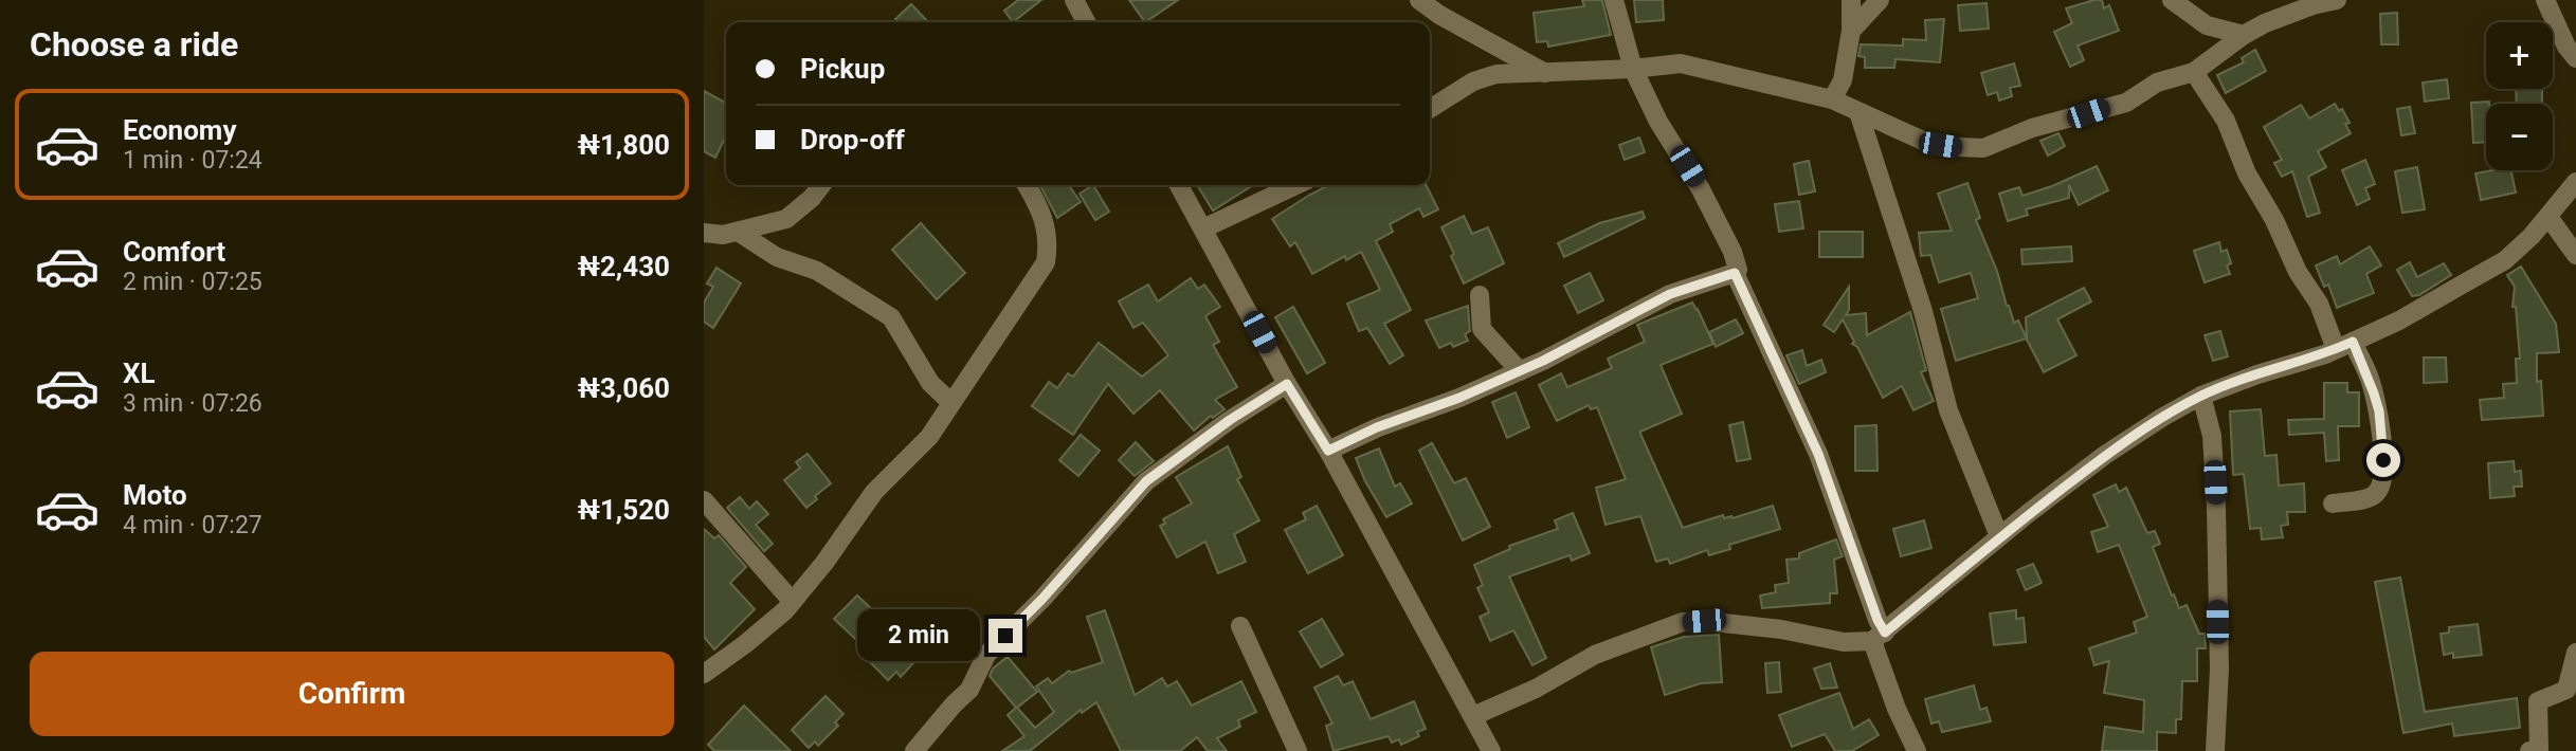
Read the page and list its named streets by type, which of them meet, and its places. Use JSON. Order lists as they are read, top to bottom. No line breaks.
{"page":{"heading":"Choose a ride","map_buttons":["+","−"],"banner":["Pickup","Drop-off"],"list":[{"name":"Economy","note":"1 min · 07:24","value":"₦1,800"},{"name":"Comfort","note":"2 min · 07:25","value":"₦2,430"},{"name":"XL","note":"3 min · 07:26","value":"₦3,060"},{"name":"Moto","note":"4 min · 07:27","value":"₦1,520"}],"bubble":"2 min","buttons":"Confirm"}}
